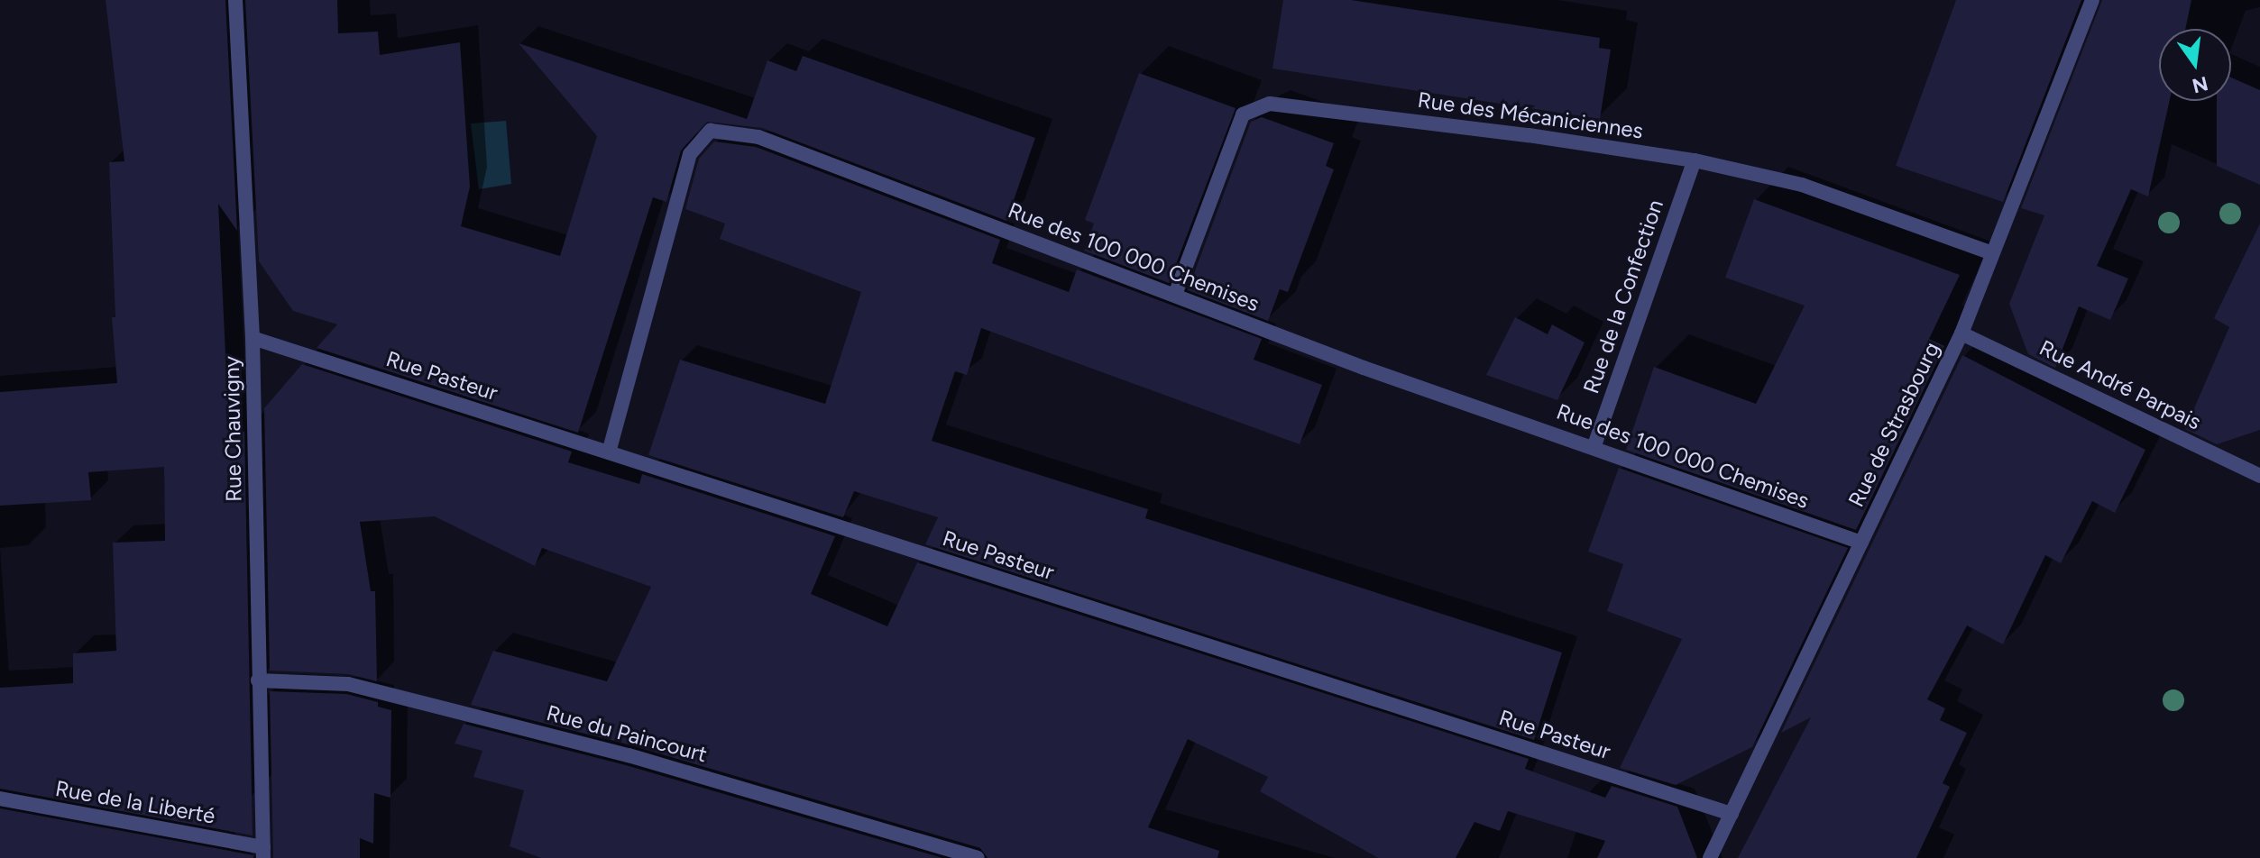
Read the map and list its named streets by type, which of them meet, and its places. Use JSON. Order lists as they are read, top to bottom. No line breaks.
{"streets":{"street":["Rue des Mécaniciennes","Rue des 100 000 Chemises","Rue de la Confection","Rue Pasteur","Rue André Parpais","Rue de Strasbourg","Rue Chauvigny","Rue du Paincourt","Rue de la Liberté"]},"crossings":[["Rue des Mécaniciennes","Rue des 100 000 Chemises"],["Rue des Mécaniciennes","Rue de la Confection"],["Rue des Mécaniciennes","Rue de Strasbourg"],["Rue des 100 000 Chemises","Rue de la Confection"],["Rue des 100 000 Chemises","Rue Pasteur"],["Rue des 100 000 Chemises","Rue de Strasbourg"],["Rue Pasteur","Rue de Strasbourg"],["Rue Pasteur","Rue Chauvigny"],["Rue André Parpais","Rue de Strasbourg"],["Rue Chauvigny","Rue du Paincourt"],["Rue Chauvigny","Rue de la Liberté"]],"north":"bottom"}
